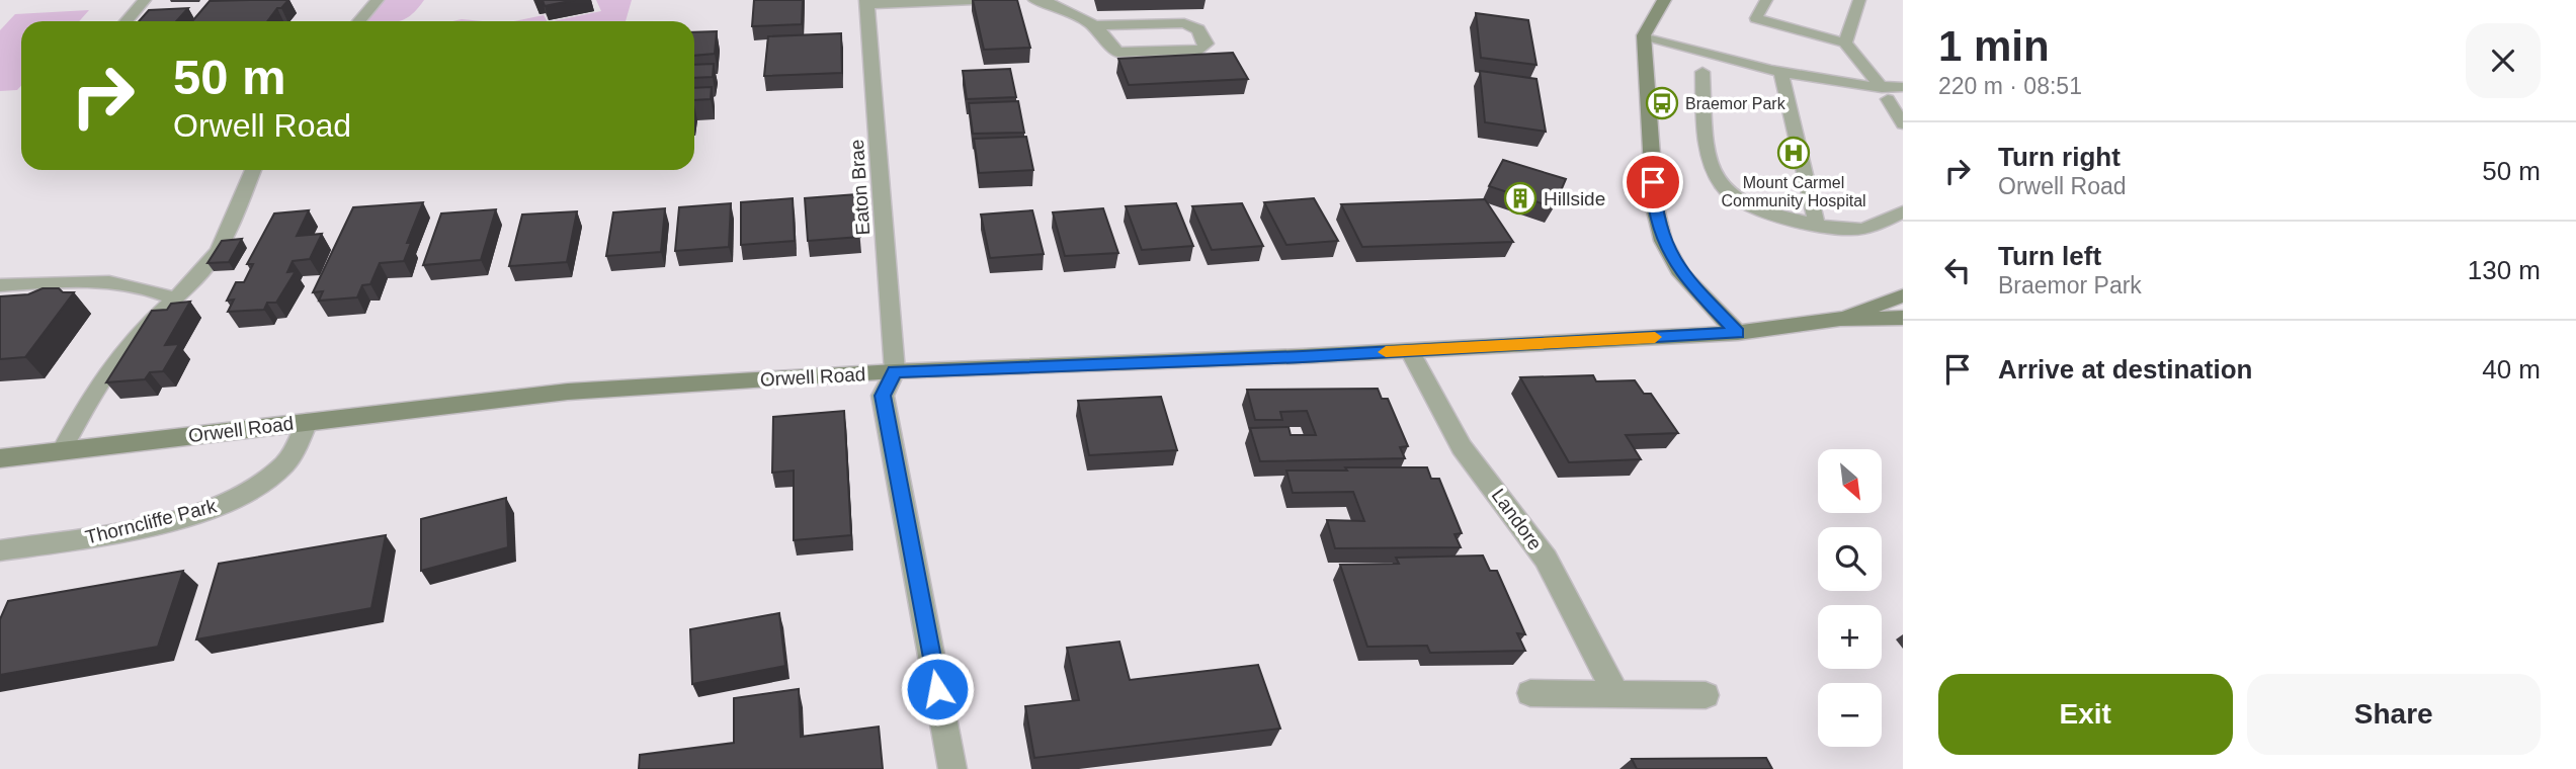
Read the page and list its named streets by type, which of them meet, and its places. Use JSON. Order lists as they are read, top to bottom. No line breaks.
{"streets":{"street":["Eaton Brae","Orwell Road","Landore","Thorncliffe Park"]},"crossings":[["Eaton Brae","Orwell Road"],["Orwell Road","Landore"],["Orwell Road","Thorncliffe Park"]],"places":{"bus stop":["Braemor Park"],"hospital":["Mount Carmel Community Hospital"],"building":["Hillside"]},"north":"bottom right","page":{"heading":["1 min","220 m · 08:51"],"turn":["50 m","Orwell Road"],"list":[{"name":"Turn right","note":"Orwell Road","value":"50 m"},{"name":"Turn left","note":"Braemor Park","value":"130 m"},{"name":"Arrive at destination","value":"40 m"}],"map_buttons":["+","−"],"buttons":["Exit","Share"]}}
